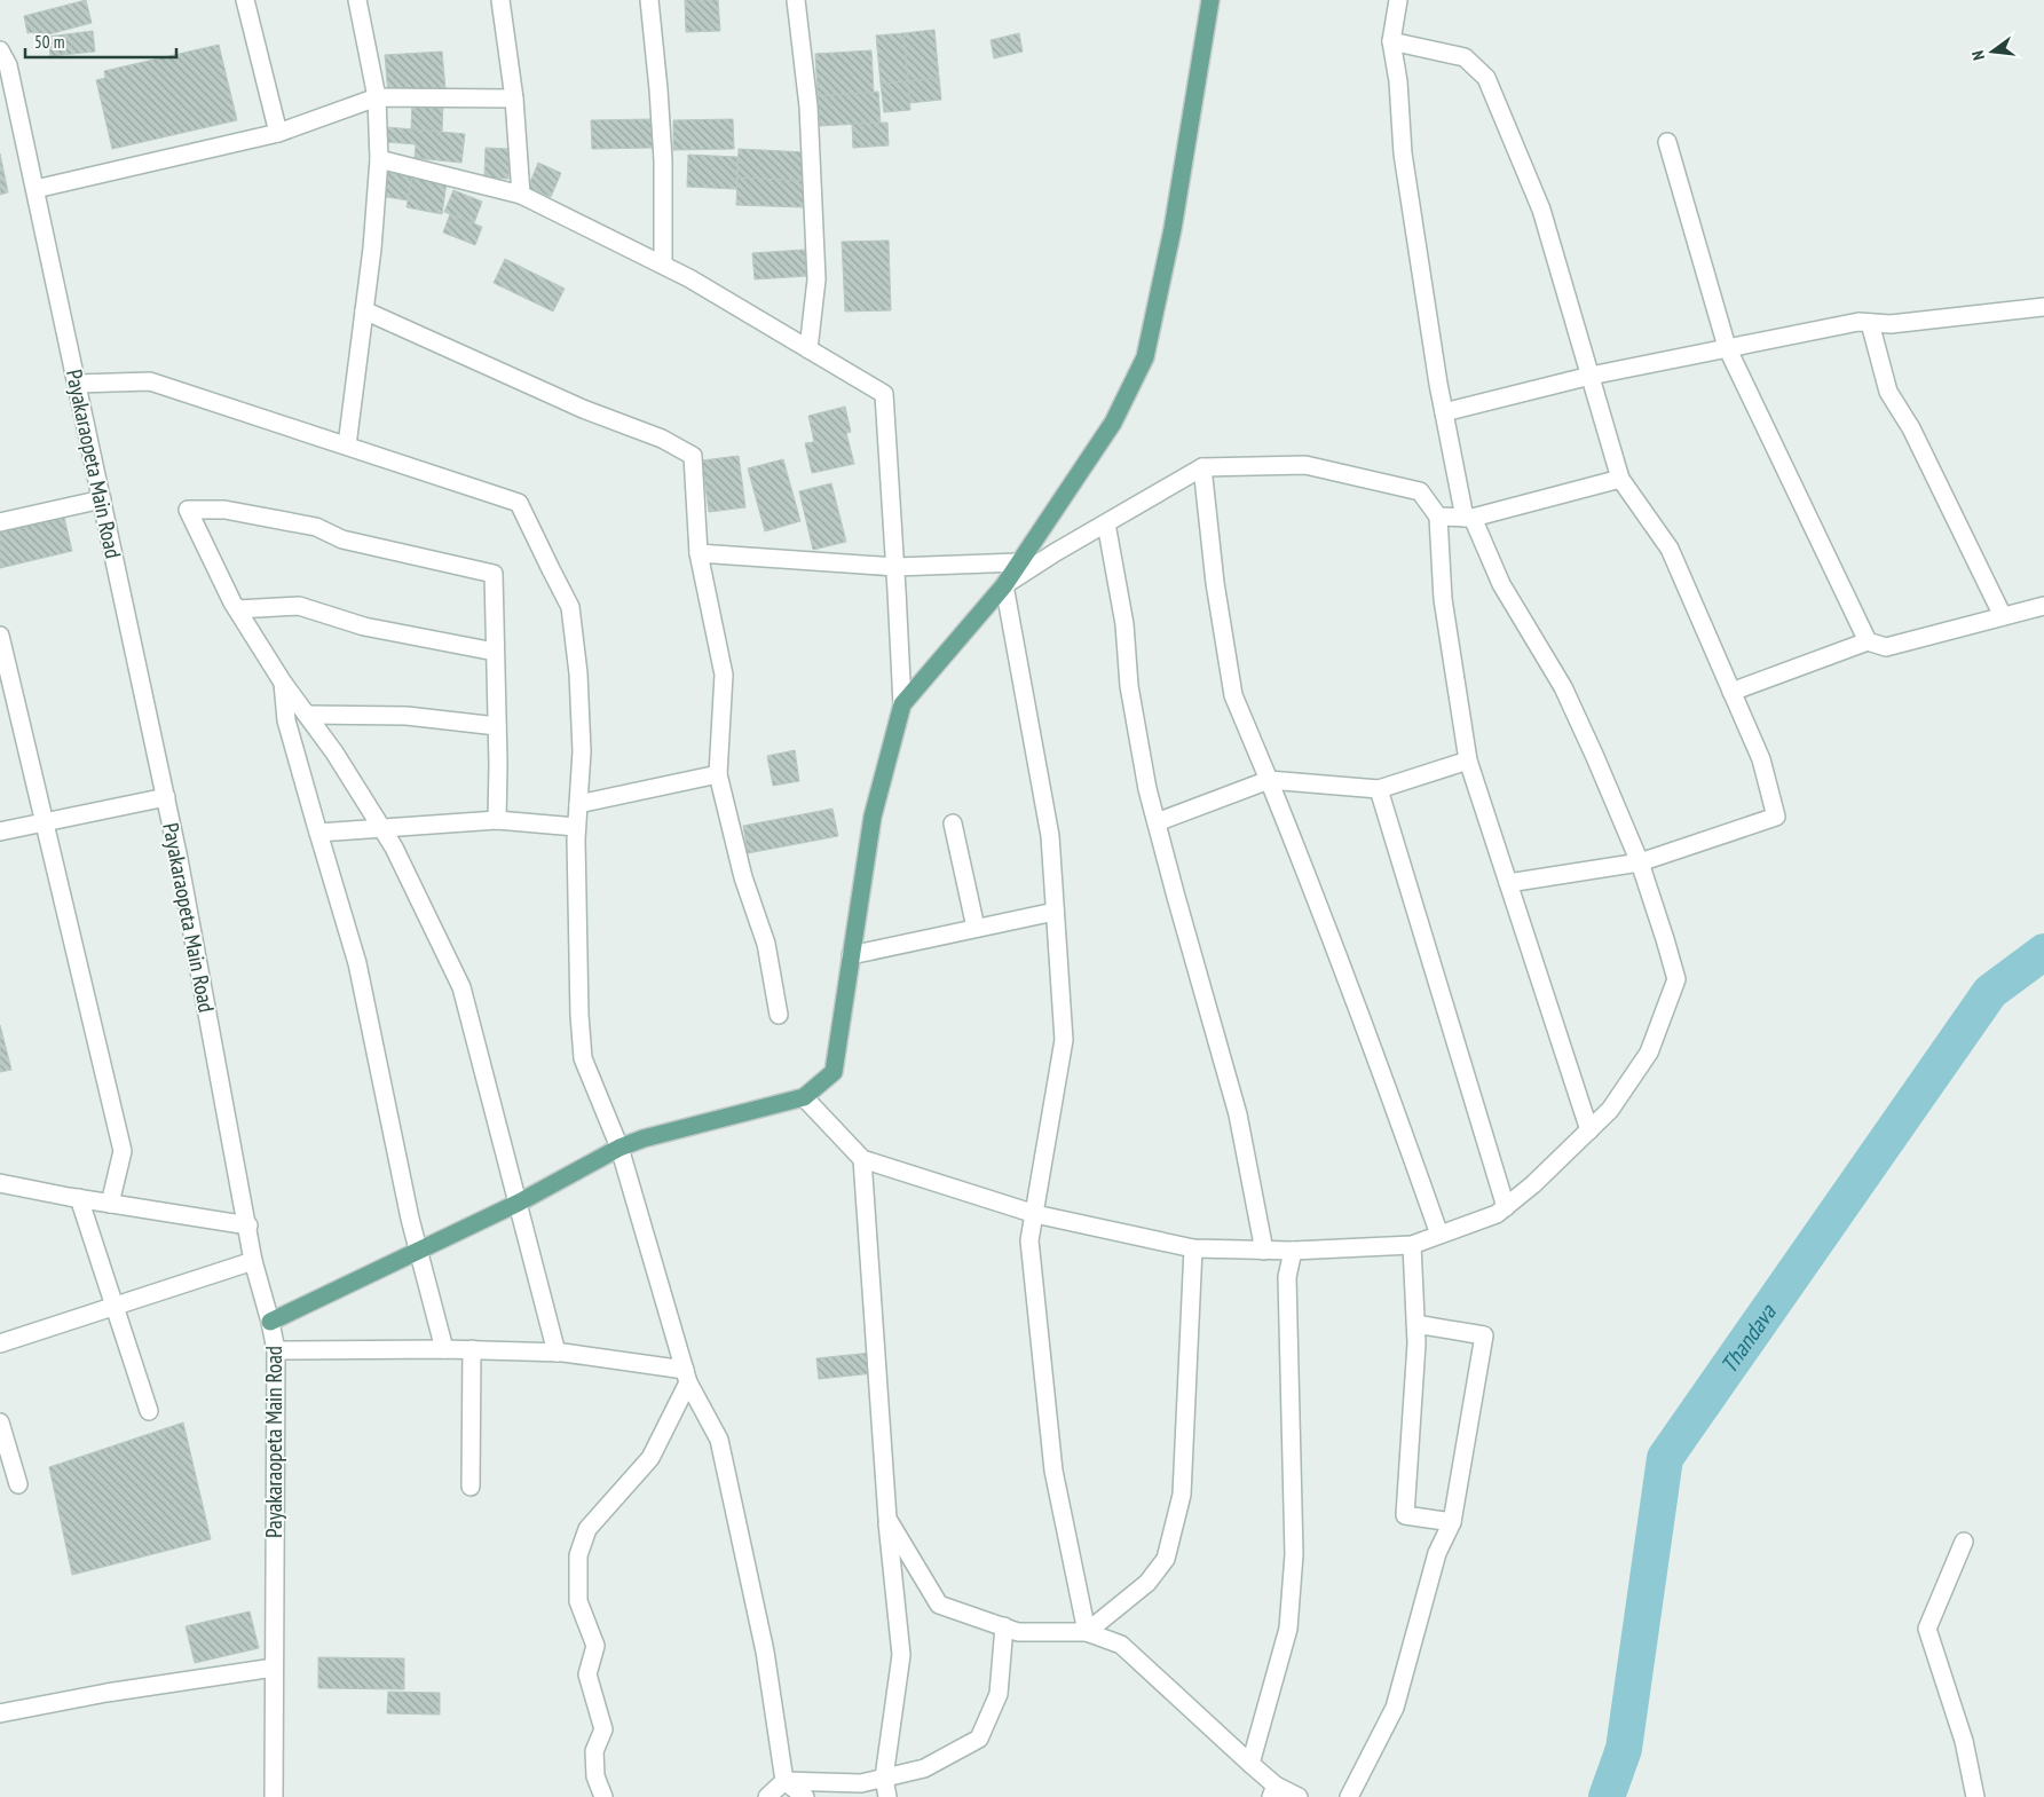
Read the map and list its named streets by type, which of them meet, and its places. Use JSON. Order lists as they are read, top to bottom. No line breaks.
{"streets":{"street":["Payakaraopeta Main Road"]},"water":["Thandava"],"scale_bar":"50 m","north":"left"}
